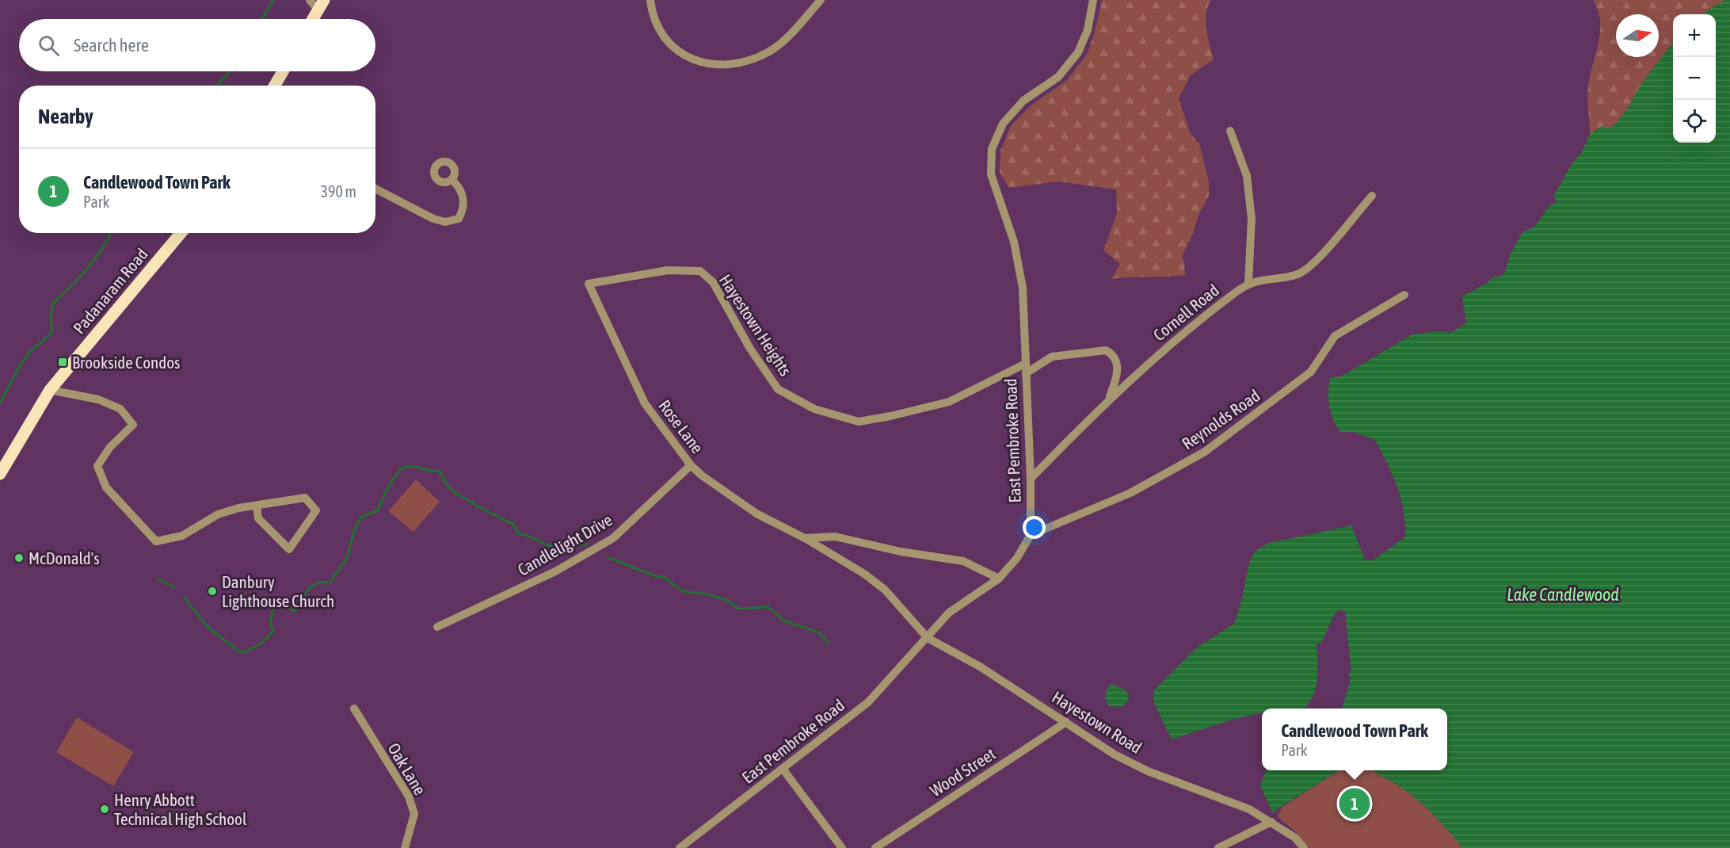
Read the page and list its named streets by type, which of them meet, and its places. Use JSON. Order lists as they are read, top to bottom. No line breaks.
{"streets":{"main road":["Padanaram Road"],"street":["Cornell Road","Hayestown Heights","Reynolds Road","Rose Lane","East Pembroke Road","Candlelight Drive","Hayestown Road","Oak Lane","Wood Street"]},"crossings":[["Cornell Road","East Pembroke Road"],["Hayestown Heights","Rose Lane"],["Hayestown Heights","East Pembroke Road"],["Reynolds Road","East Pembroke Road"],["Rose Lane","East Pembroke Road"],["Rose Lane","Candlelight Drive"],["Rose Lane","Hayestown Road"],["East Pembroke Road","Hayestown Road"],["Hayestown Road","Wood Street"]],"water":["Lake Candlewood"],"places":{"transit":["Brookside Condos"],"other":["McDonald's","Danbury Lighthouse Church","Henry Abbott Technical High School"]},"north":"right","page":{"map_buttons":["+","−"],"search":"Search here","heading":"Nearby","list":[{"mark":"1","name":"Candlewood Town Park","note":"Park","value":"390 m"}],"popup":["Candlewood Town Park","Park"],"pins":"1"}}
